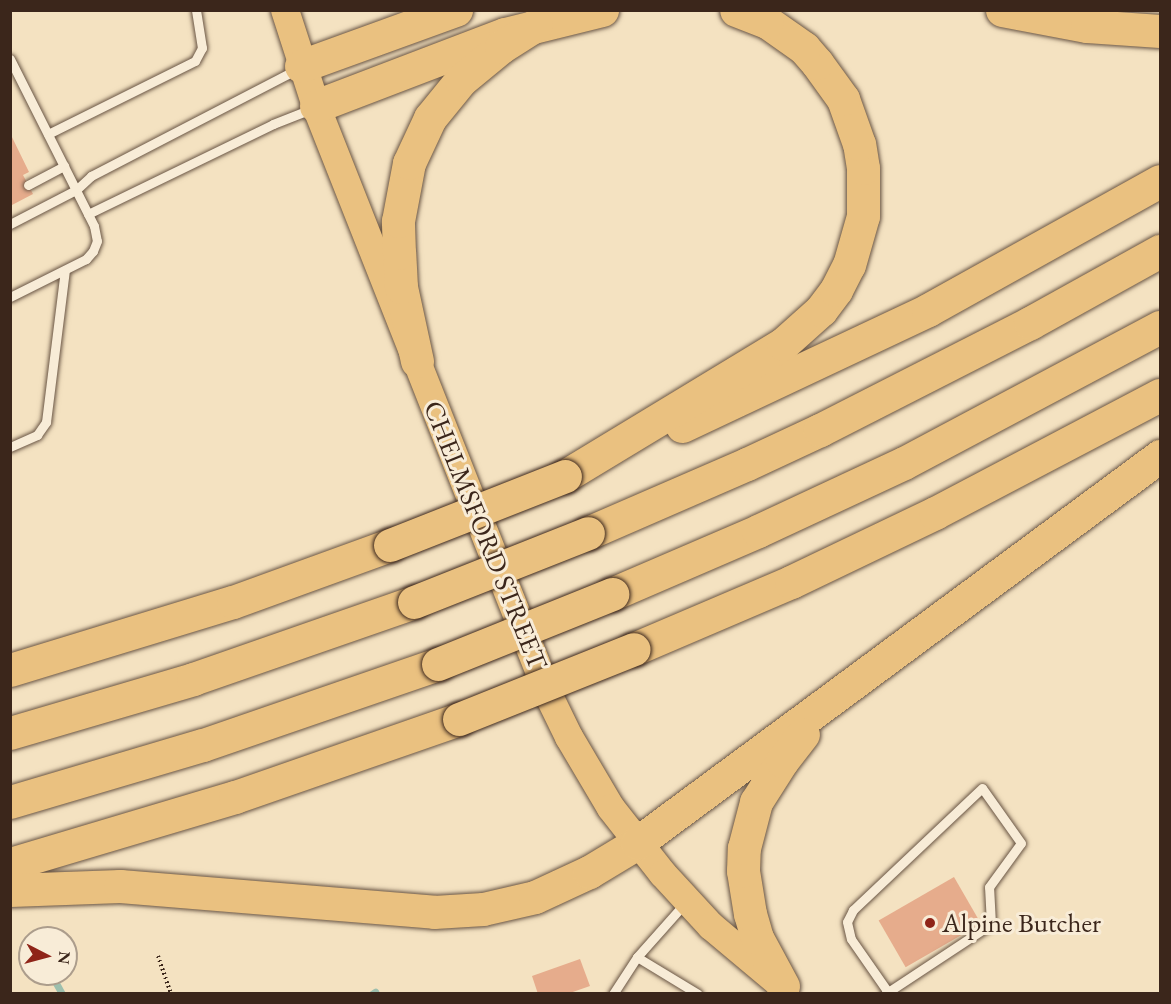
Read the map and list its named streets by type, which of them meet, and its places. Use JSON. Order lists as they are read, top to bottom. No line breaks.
{"streets":{"main road":["CHELMSFORD STREET"]},"places":["Alpine Butcher"],"north":"right"}
